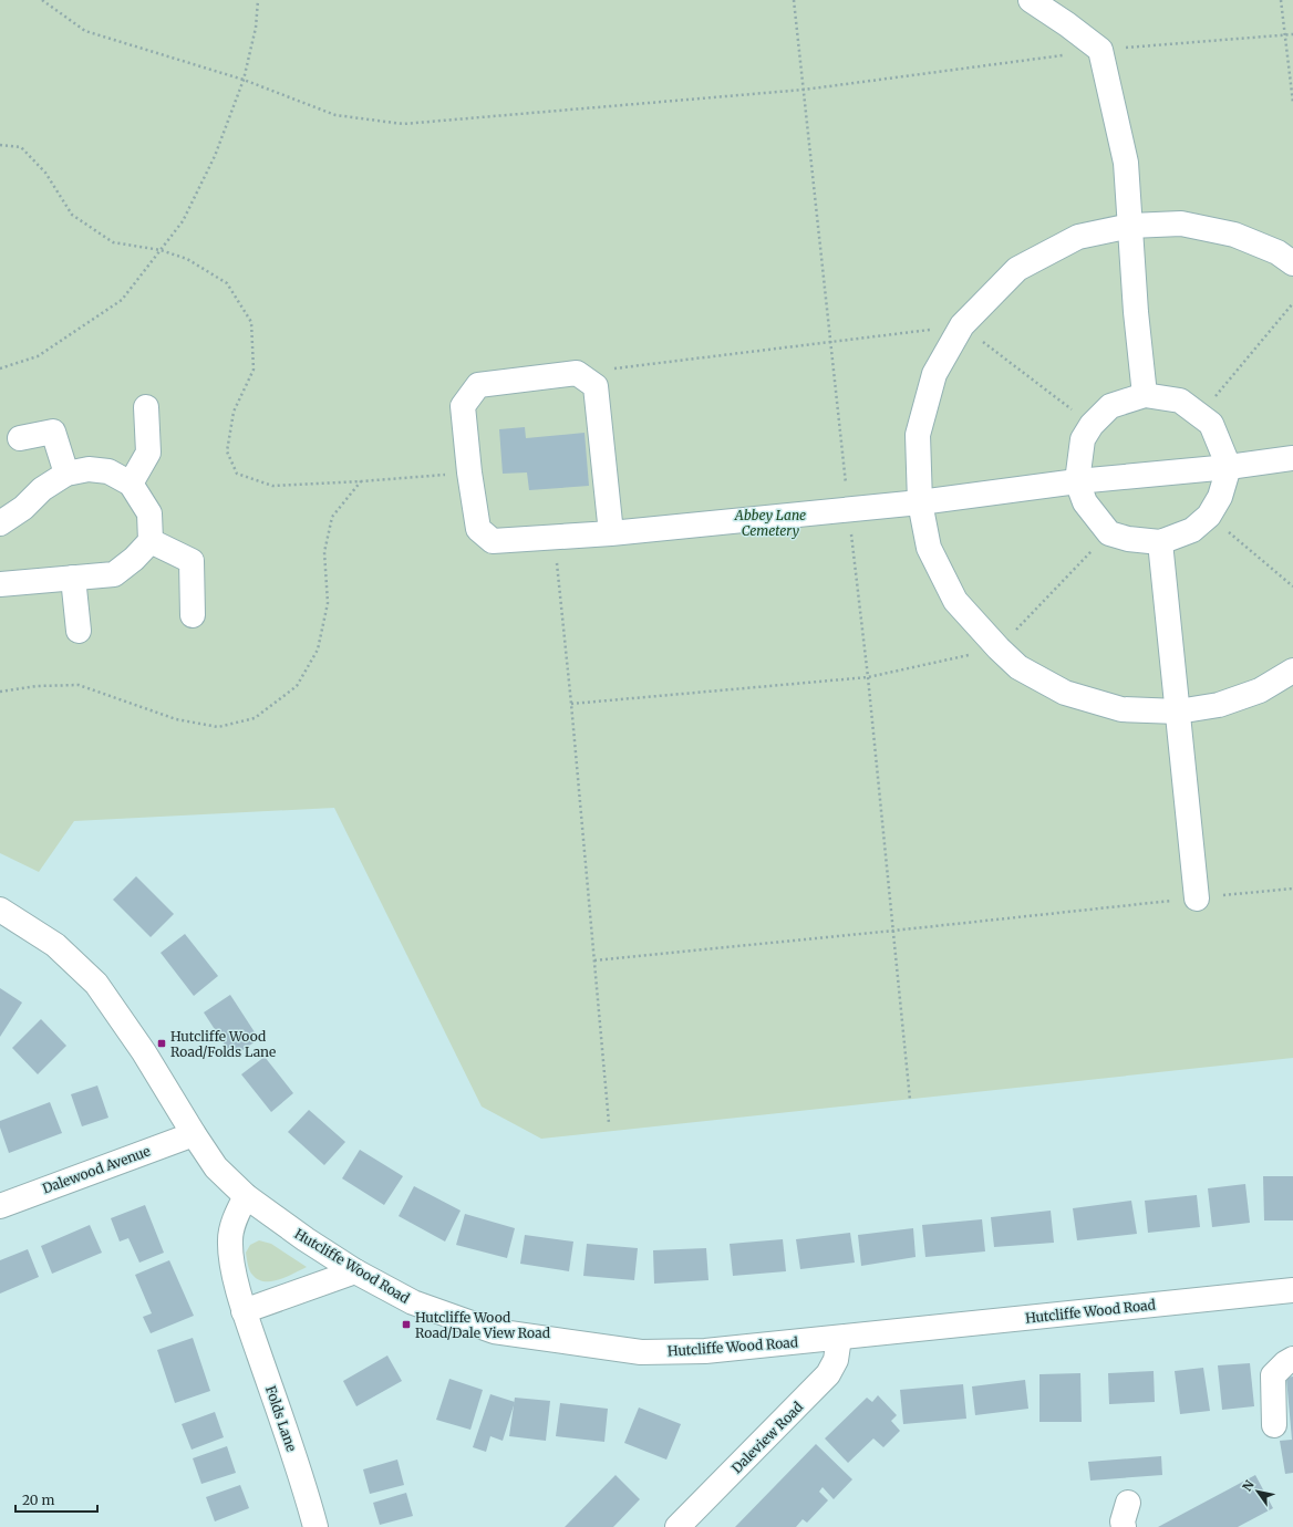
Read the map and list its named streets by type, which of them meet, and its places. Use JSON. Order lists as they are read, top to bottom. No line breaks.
{"streets":{"street":["Dalewood Avenue","Hutcliffe Wood Road","Folds Lane","Daleview Road"]},"crossings":[["Dalewood Avenue","Hutcliffe Wood Road"],["Hutcliffe Wood Road","Folds Lane"],["Hutcliffe Wood Road","Daleview Road"]],"parks":["Abbey Lane Cemetery"],"places":{"transit":["Hutcliffe Wood Road/Folds Lane","Hutcliffe Wood Road/Dale View Road"]},"scale_bar":"20 m","north":"top left"}
